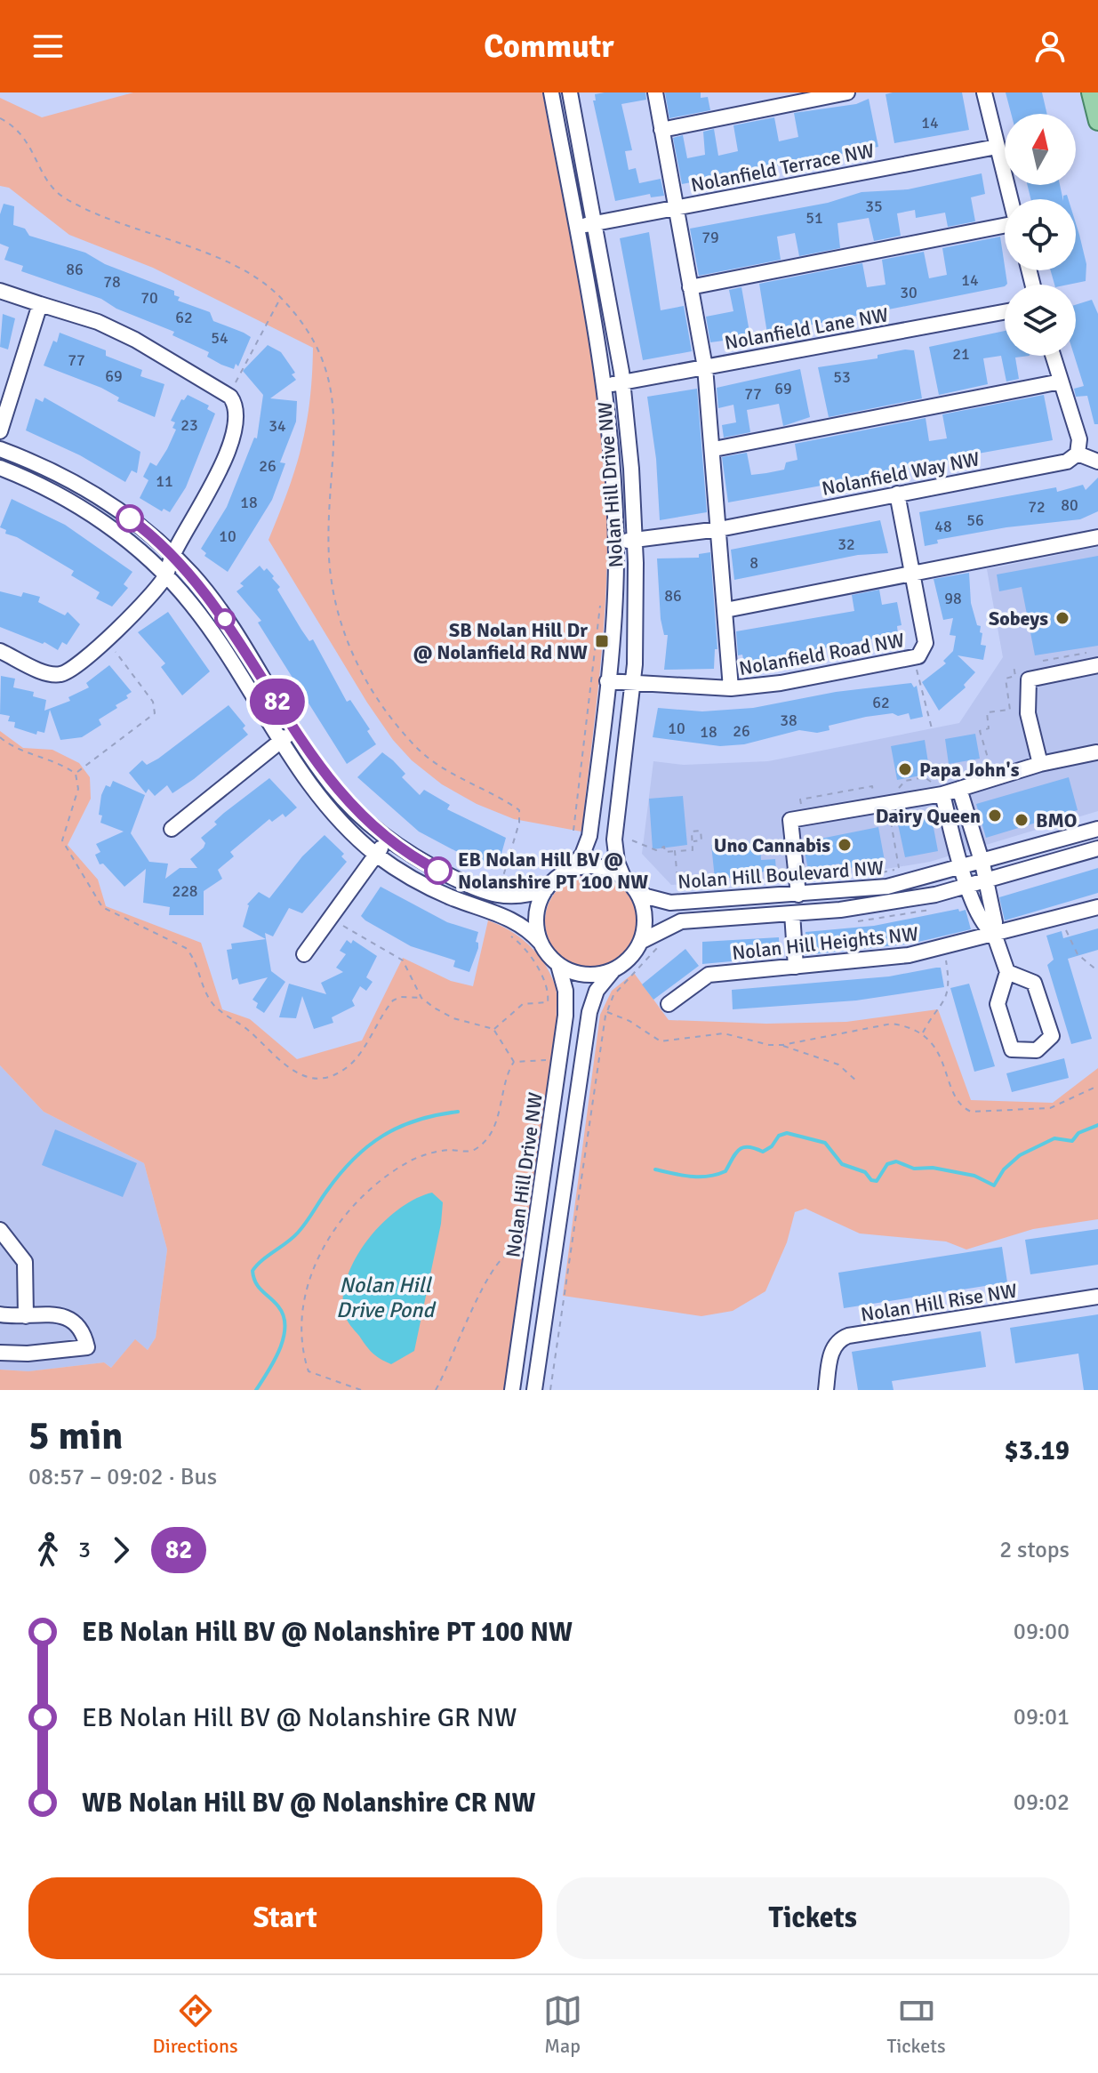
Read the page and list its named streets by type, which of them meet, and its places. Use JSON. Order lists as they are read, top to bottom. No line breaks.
{"streets":{"street":["Nolanfield Terrace NW","Nolanfield Lane NW","Nolanfield Way NW","Nolan Hill Drive NW","Nolanfield Road NW","Nolan Hill Boulevard NW","Nolan Hill Heights NW","Nolan Hill Rise NW"]},"crossings":[["Nolanfield Terrace NW","Nolan Hill Drive NW"],["Nolanfield Lane NW","Nolan Hill Drive NW"],["Nolanfield Way NW","Nolan Hill Drive NW"],["Nolanfield Way NW","Nolanfield Road NW"],["Nolan Hill Drive NW","Nolanfield Road NW"],["Nolan Hill Drive NW","Nolan Hill Boulevard NW"]],"water":["Nolan Hill Drive Pond"],"places":{"other":["Sobeys","Papa John's","Dairy Queen","BMO","Uno Cannabis","EB Nolan Hill BV @ Nolanshire PT 100 NW"],"transit":["SB Nolan Hill Dr @ Nolanfield Rd NW"]},"lines":["bus line 82"],"house_numbers":["14","35","51","79","86","14","78","30","70","62","54","21","77","69","53","69","77","23","34","26","11","18","80","72","56","48","10","32","8","86","98","62","38","10","26","18","228"],"north":"top","page":{"header":"Commutr","on_map":"82","heading":["5 min","08:57 – 09:02 · Bus","$3.19"],"legs":["3","82","2 stops"],"list":[{"name":"EB Nolan Hill BV @ Nolanshire PT 100 NW","value":"09:00"},{"name":"EB Nolan Hill BV @ Nolanshire GR NW","value":"09:01"},{"name":"WB Nolan Hill BV @ Nolanshire CR NW","value":"09:02"}],"buttons":["Start","Tickets"],"tabs":["Directions","Map","Tickets"]}}
